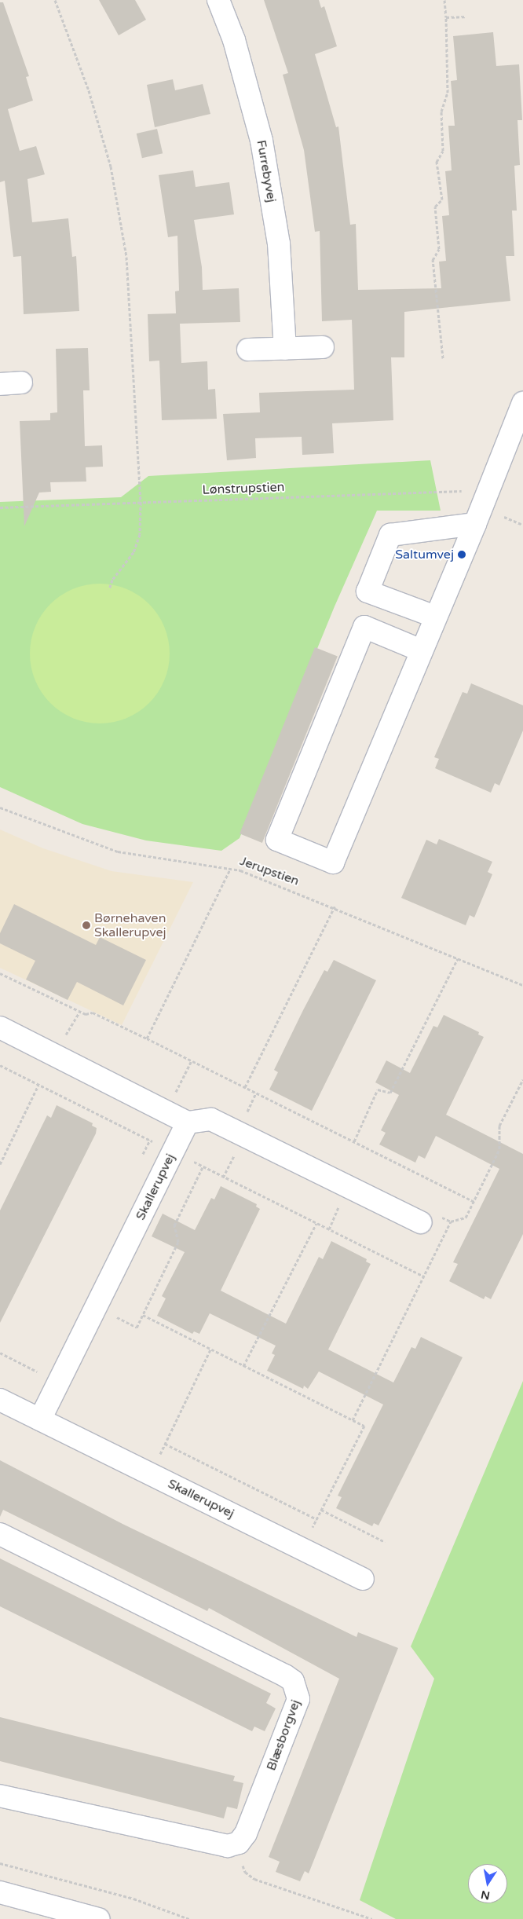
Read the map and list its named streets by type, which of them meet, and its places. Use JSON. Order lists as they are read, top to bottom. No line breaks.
{"streets":{"street":["Furrebyvej","Skallerupvej","Blæsborgvej"],"path":["Lønstrupstien","Jerupstien"]},"places":["Saltumvej","Børnehaven Skallerupvej"],"north":"bottom"}
